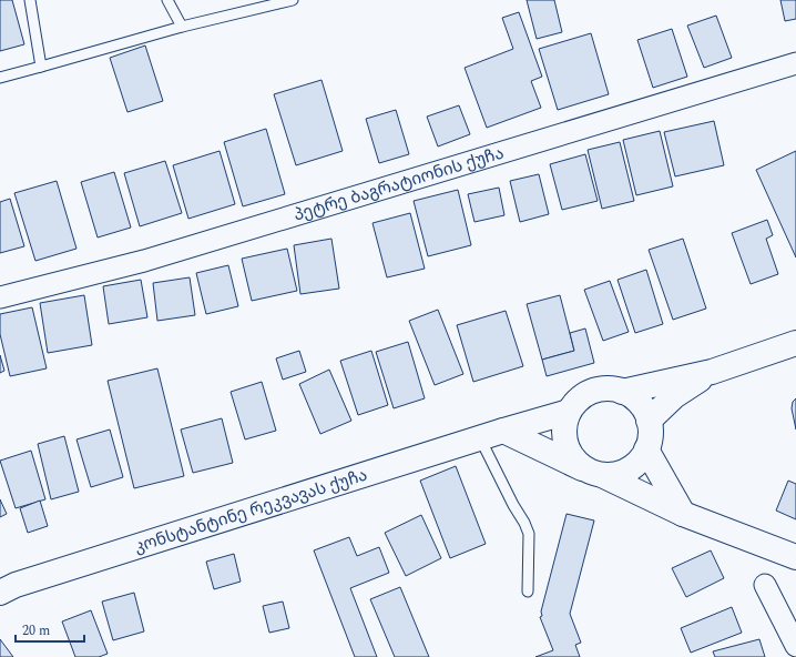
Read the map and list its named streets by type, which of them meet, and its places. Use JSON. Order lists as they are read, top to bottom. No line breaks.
{"streets":{"main road":["კონსტანტინე რეკვავას ქუჩა"],"street":["პეტრე ბაგრატიონის ქუჩა"]},"scale_bar":"20 m"}
